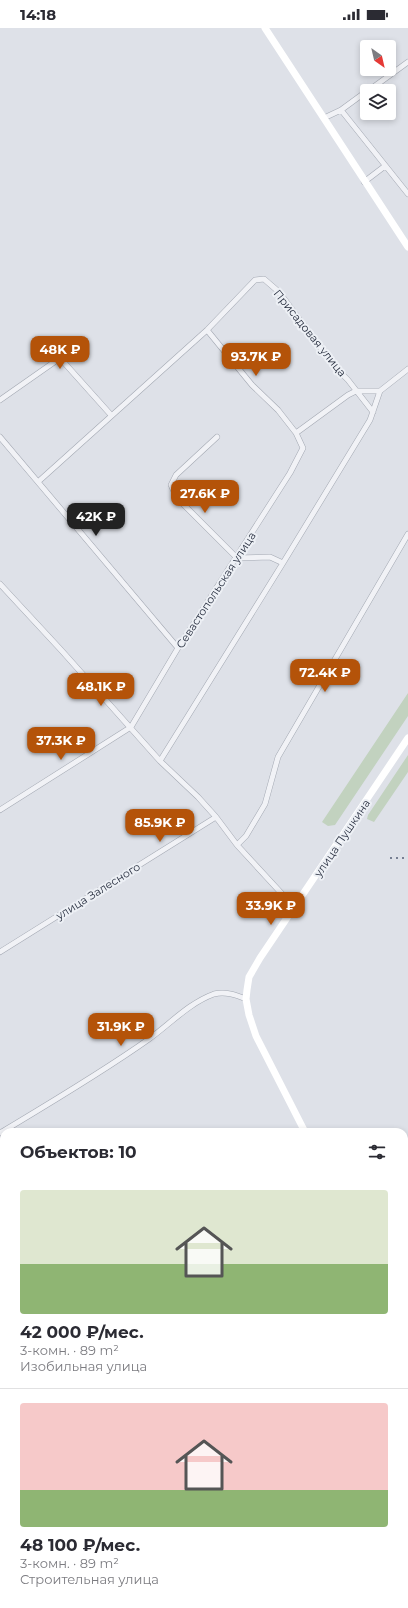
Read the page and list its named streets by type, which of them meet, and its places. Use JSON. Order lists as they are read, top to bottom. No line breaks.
{"streets":{"main road":["улица Пушкина"],"street":["Присадовая улица","Севастопольская улица","улица Залесного"]},"north":"bottom right","page":{"status":"14:18","price":["48K ₽","93.7K ₽","27.6K ₽","42K ₽","72.4K ₽","48.1K ₽","37.3K ₽","85.9K ₽","33.9K ₽","31.9K ₽"],"heading":"Объектов: 10","list":[{"name":"42 000 ₽/мес.","note":"3-комн. · 89 m² · Изобильная улица"},{"name":"48 100 ₽/мес.","note":"3-комн. · 89 m² · Строительная улица"}]}}
